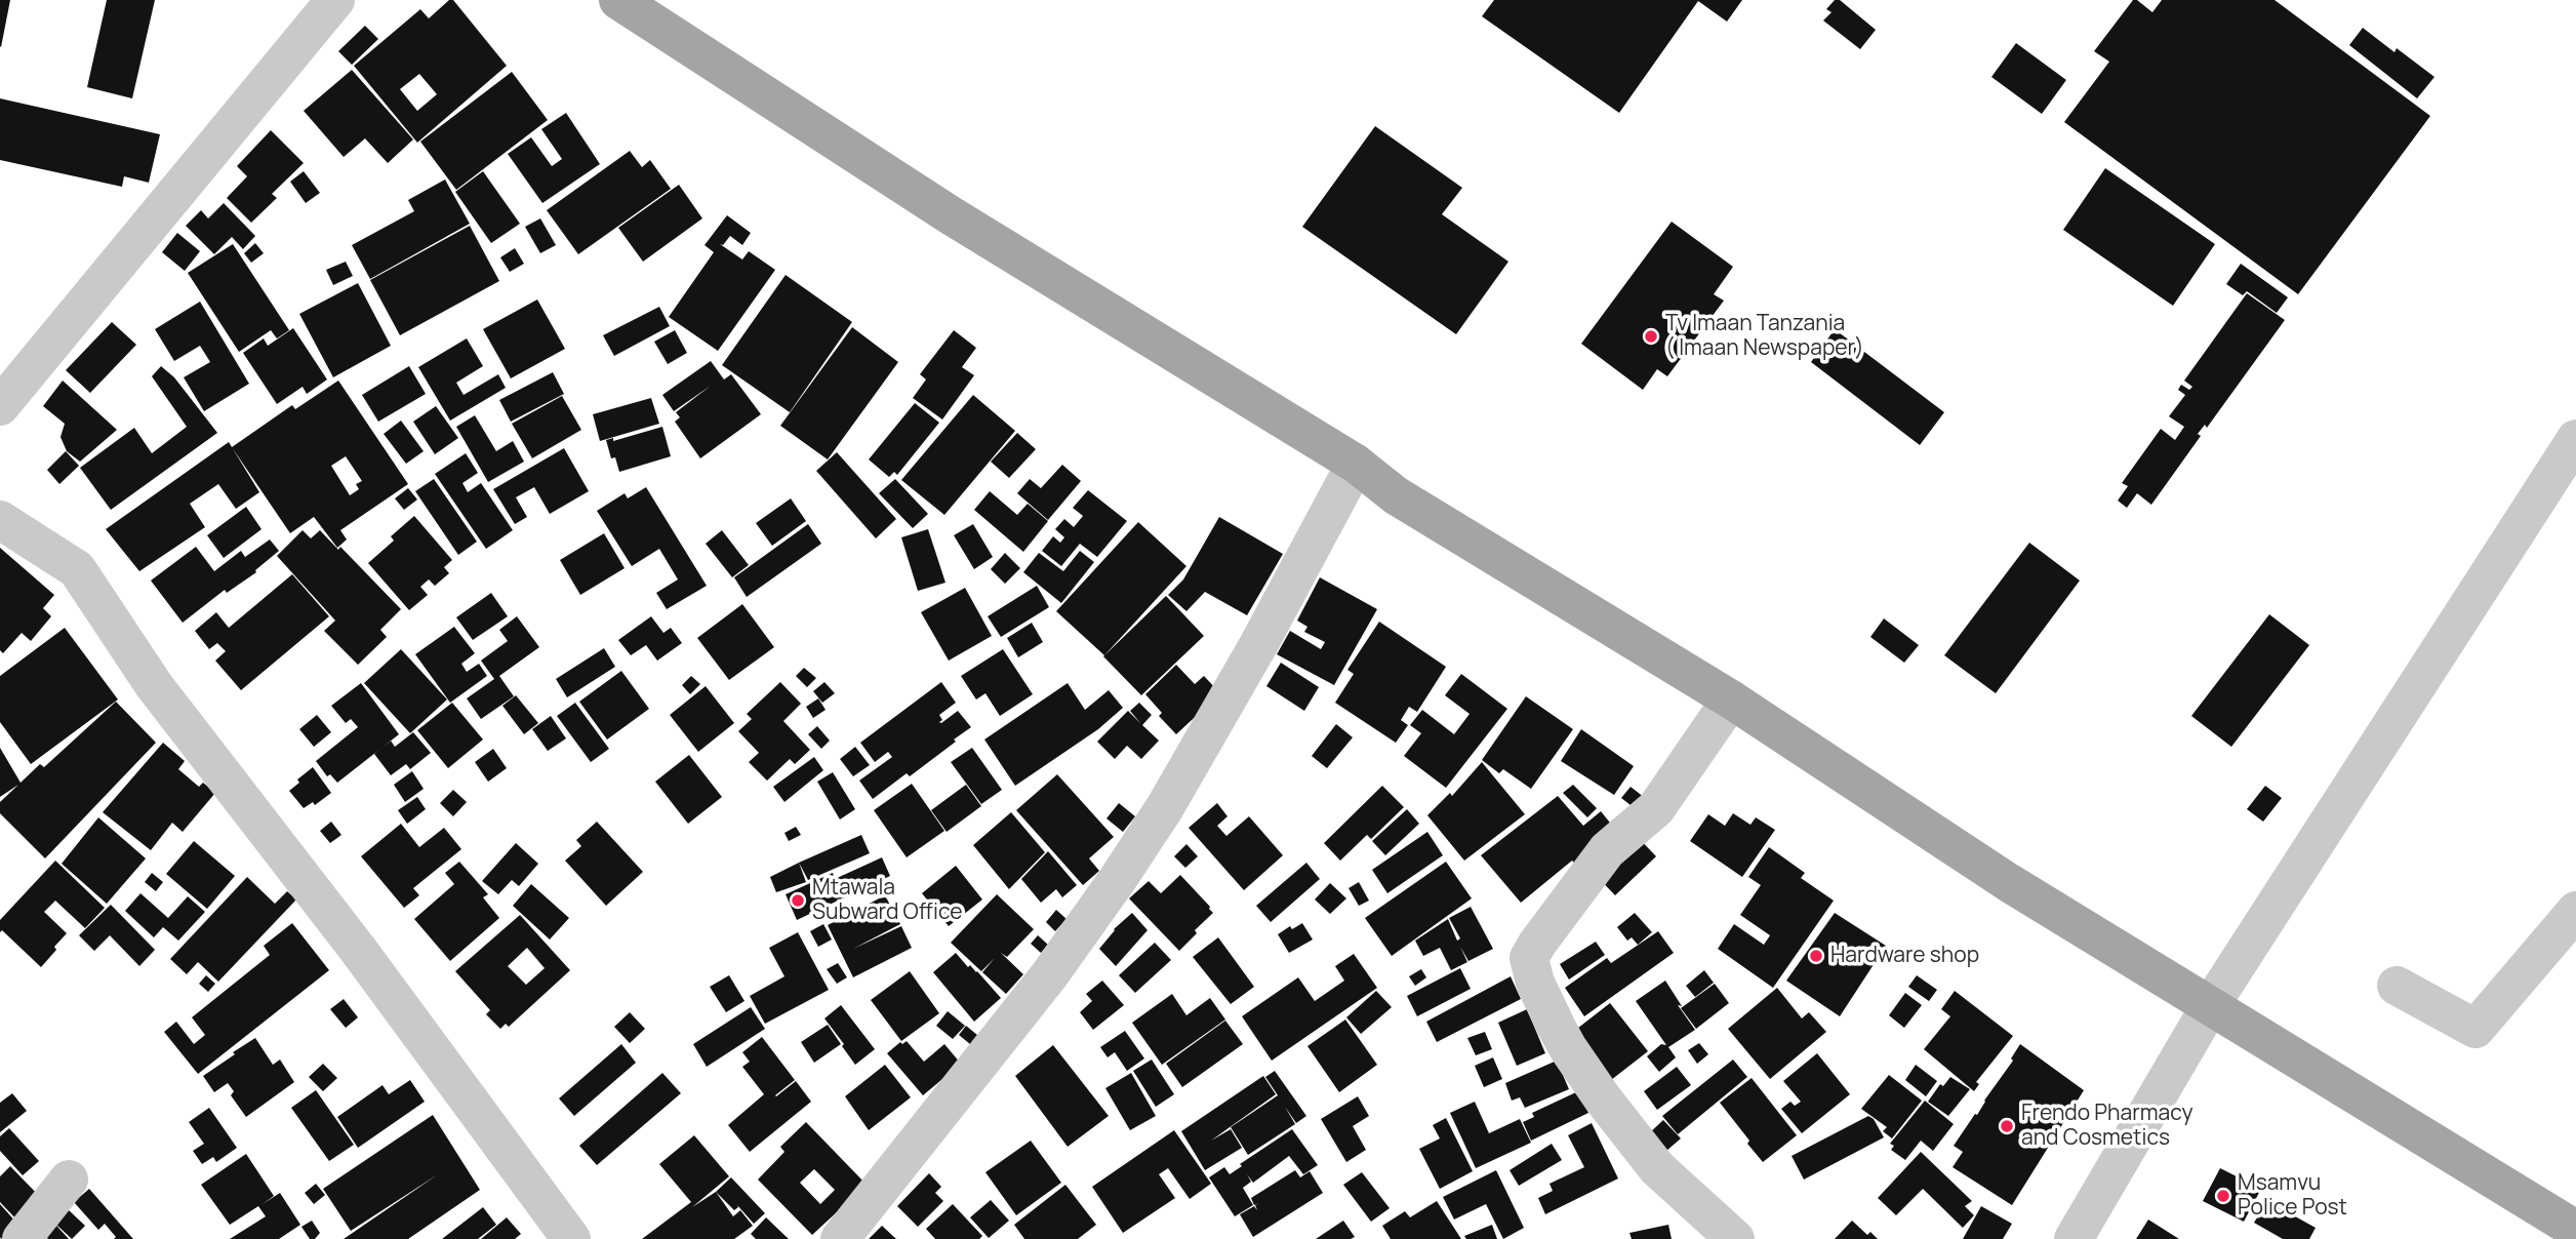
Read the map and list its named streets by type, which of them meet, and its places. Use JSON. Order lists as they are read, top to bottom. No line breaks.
{"places":["Tv Imaan Tanzania ( Imaan Newspaper)","Mtawala Subward Office","Hardware shop","Frendo Pharmacy and Cosmetics","Msamvu Police Post"]}
